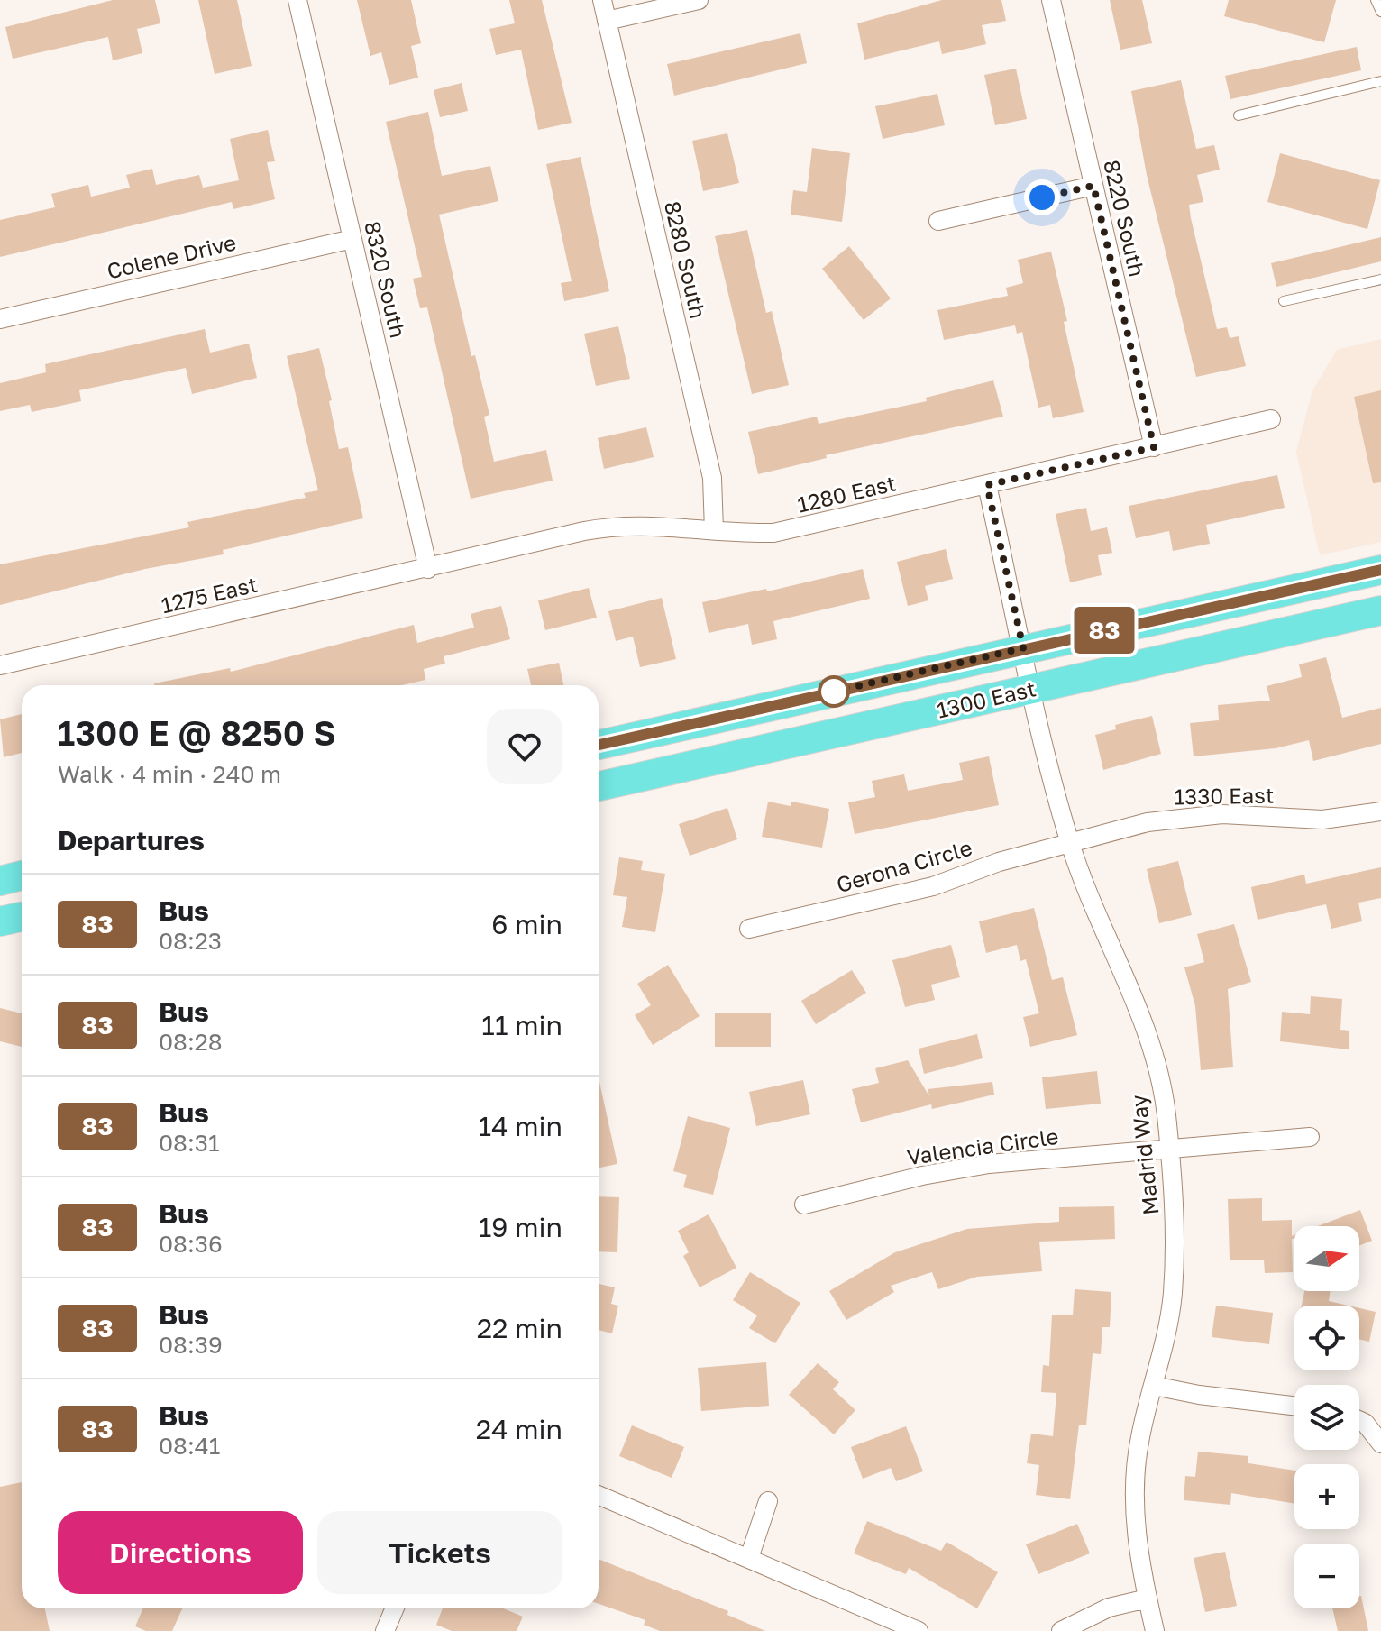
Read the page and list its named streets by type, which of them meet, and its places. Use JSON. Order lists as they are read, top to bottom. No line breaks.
{"streets":{"main road":["1300 East"],"street":["8220 South","Colene Drive","8280 South","8320 South","1280 East","1275 East","1330 East","Gerona Circle","Valencia Circle","Madrid Way"]},"crossings":[["8220 South","1280 East"],["Colene Drive","8320 South"],["8280 South","1280 East"],["8320 South","1280 East"],["8320 South","1275 East"],["1280 East","1275 East"],["1280 East","Madrid Way"],["1300 East","Madrid Way"],["1330 East","Gerona Circle"],["1330 East","Madrid Way"],["Gerona Circle","Madrid Way"],["Valencia Circle","Madrid Way"]],"lines":["bus line 83"],"north":"right","page":{"on_map":"83","heading":[["1300 E @ 8250 S","Walk · 4 min · 240 m"],"Departures"],"list":[{"mark":"83","name":"Bus","note":"08:23","value":"6 min"},{"mark":"83","name":"Bus","note":"08:28","value":"11 min"},{"mark":"83","name":"Bus","note":"08:31","value":"14 min"},{"mark":"83","name":"Bus","note":"08:36","value":"19 min"},{"mark":"83","name":"Bus","note":"08:39","value":"22 min"},{"mark":"83","name":"Bus","note":"08:41","value":"24 min"}],"map_buttons":["+","−"],"buttons":["Directions","Tickets"]}}
